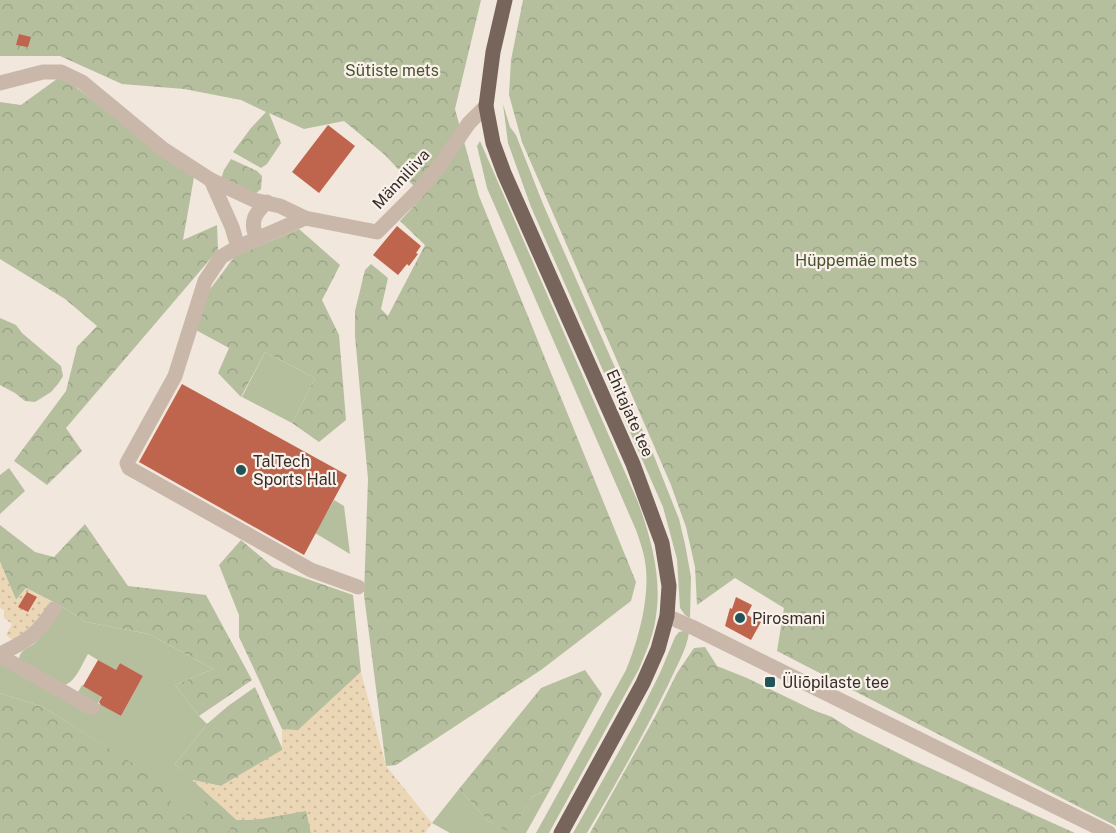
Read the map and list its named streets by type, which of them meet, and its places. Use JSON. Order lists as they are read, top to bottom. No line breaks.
{"streets":{"main road":["Ehitajate tee"],"street":["Männiliiva"]},"crossings":[["Männiliiva","Ehitajate tee"]],"parks":["Sütiste mets","Hüppemäe mets"],"places":{"other":["TalTech Sports Hall","Pirosmani"],"transit":["Üliõpilaste tee"]}}
